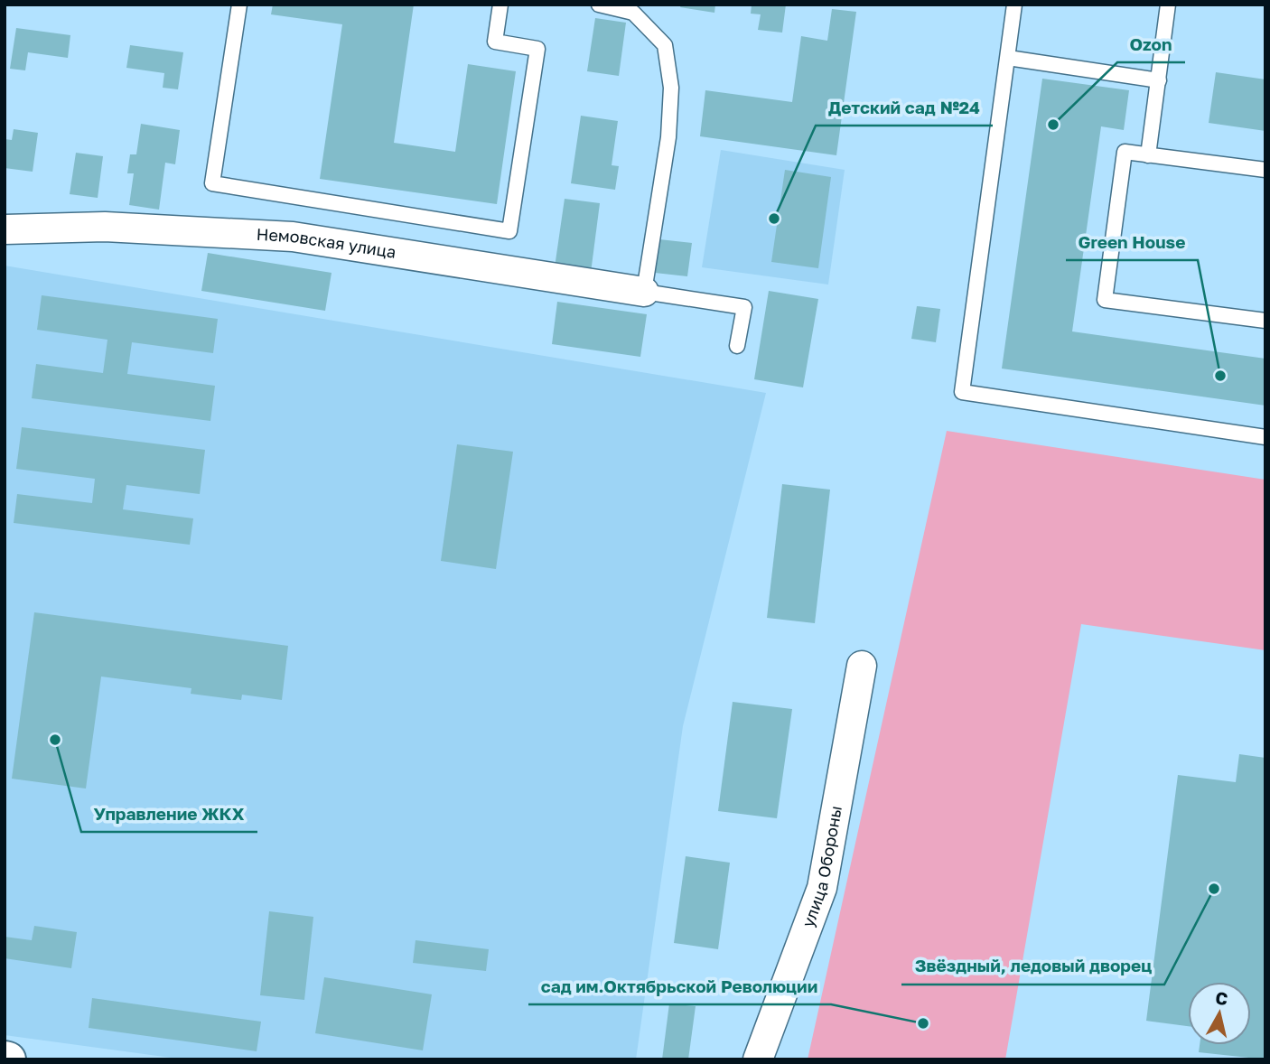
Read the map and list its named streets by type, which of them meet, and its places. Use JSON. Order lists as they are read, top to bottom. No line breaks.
{"streets":{"street":["Немовская улица","улица Обороны"]},"places":["Ozon","Детский сад №24","Green House","Управление ЖКХ","Звёздный, ледовый дворец","сад им.Октябрьской Революции"],"north":"top"}
